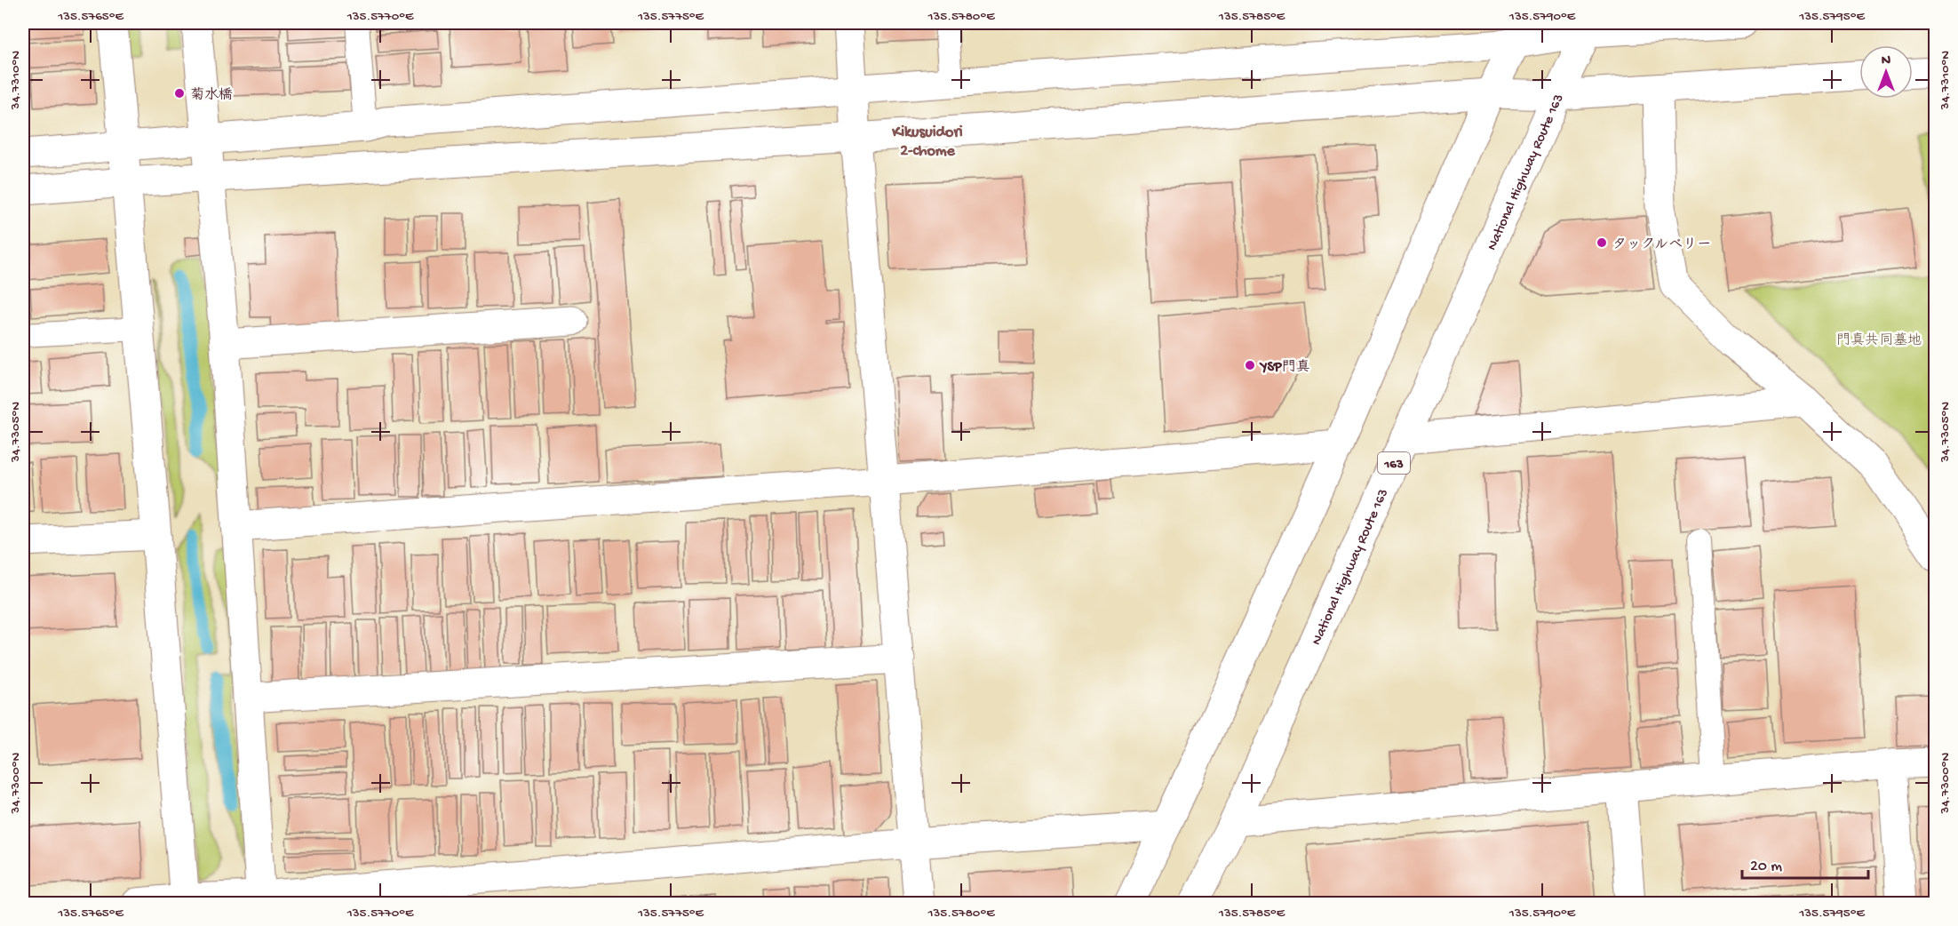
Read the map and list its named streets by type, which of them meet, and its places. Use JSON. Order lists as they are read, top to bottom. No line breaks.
{"streets":{"main road":["National Highway Route 163","163"]},"districts":["Kikusuidori 2-chome"],"parks":["門真共同墓地"],"places":["菊水橋","タックルベリー","YSP門真"],"scale_bar":"20 m","north":"top","coordinates":["135.5765°E","135.5770°E","135.5775°E","135.5780°E","135.5785°E","135.5790°E","135.5795°E","34.7310°N","34.7305°N","34.7300°N"]}
